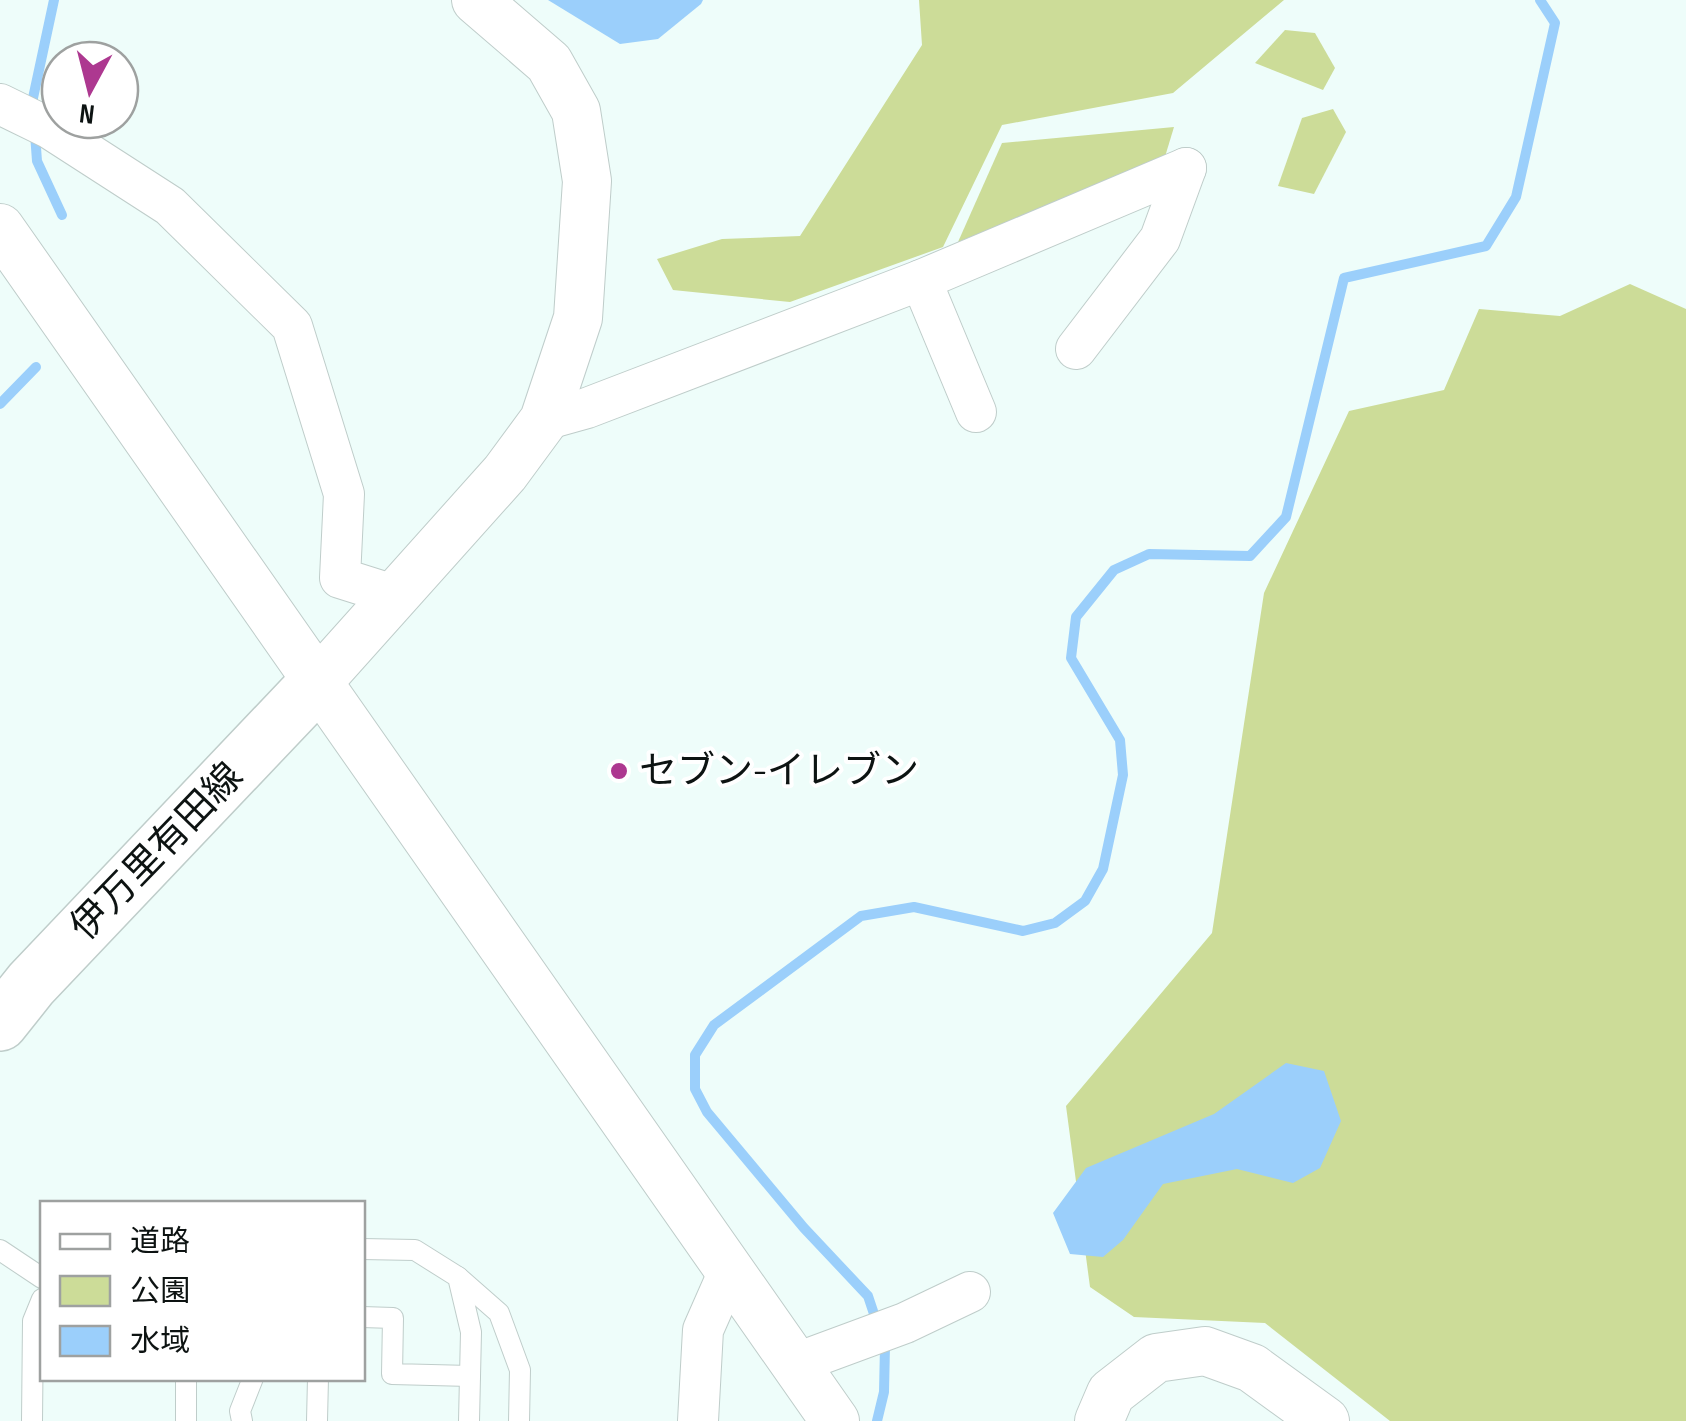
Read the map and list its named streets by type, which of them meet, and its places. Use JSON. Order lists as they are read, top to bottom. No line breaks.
{"streets":{"main road":["伊万里有田線"]},"places":["セブン-イレブン"],"legend":["道路","公園","水域"],"north":"bottom"}
